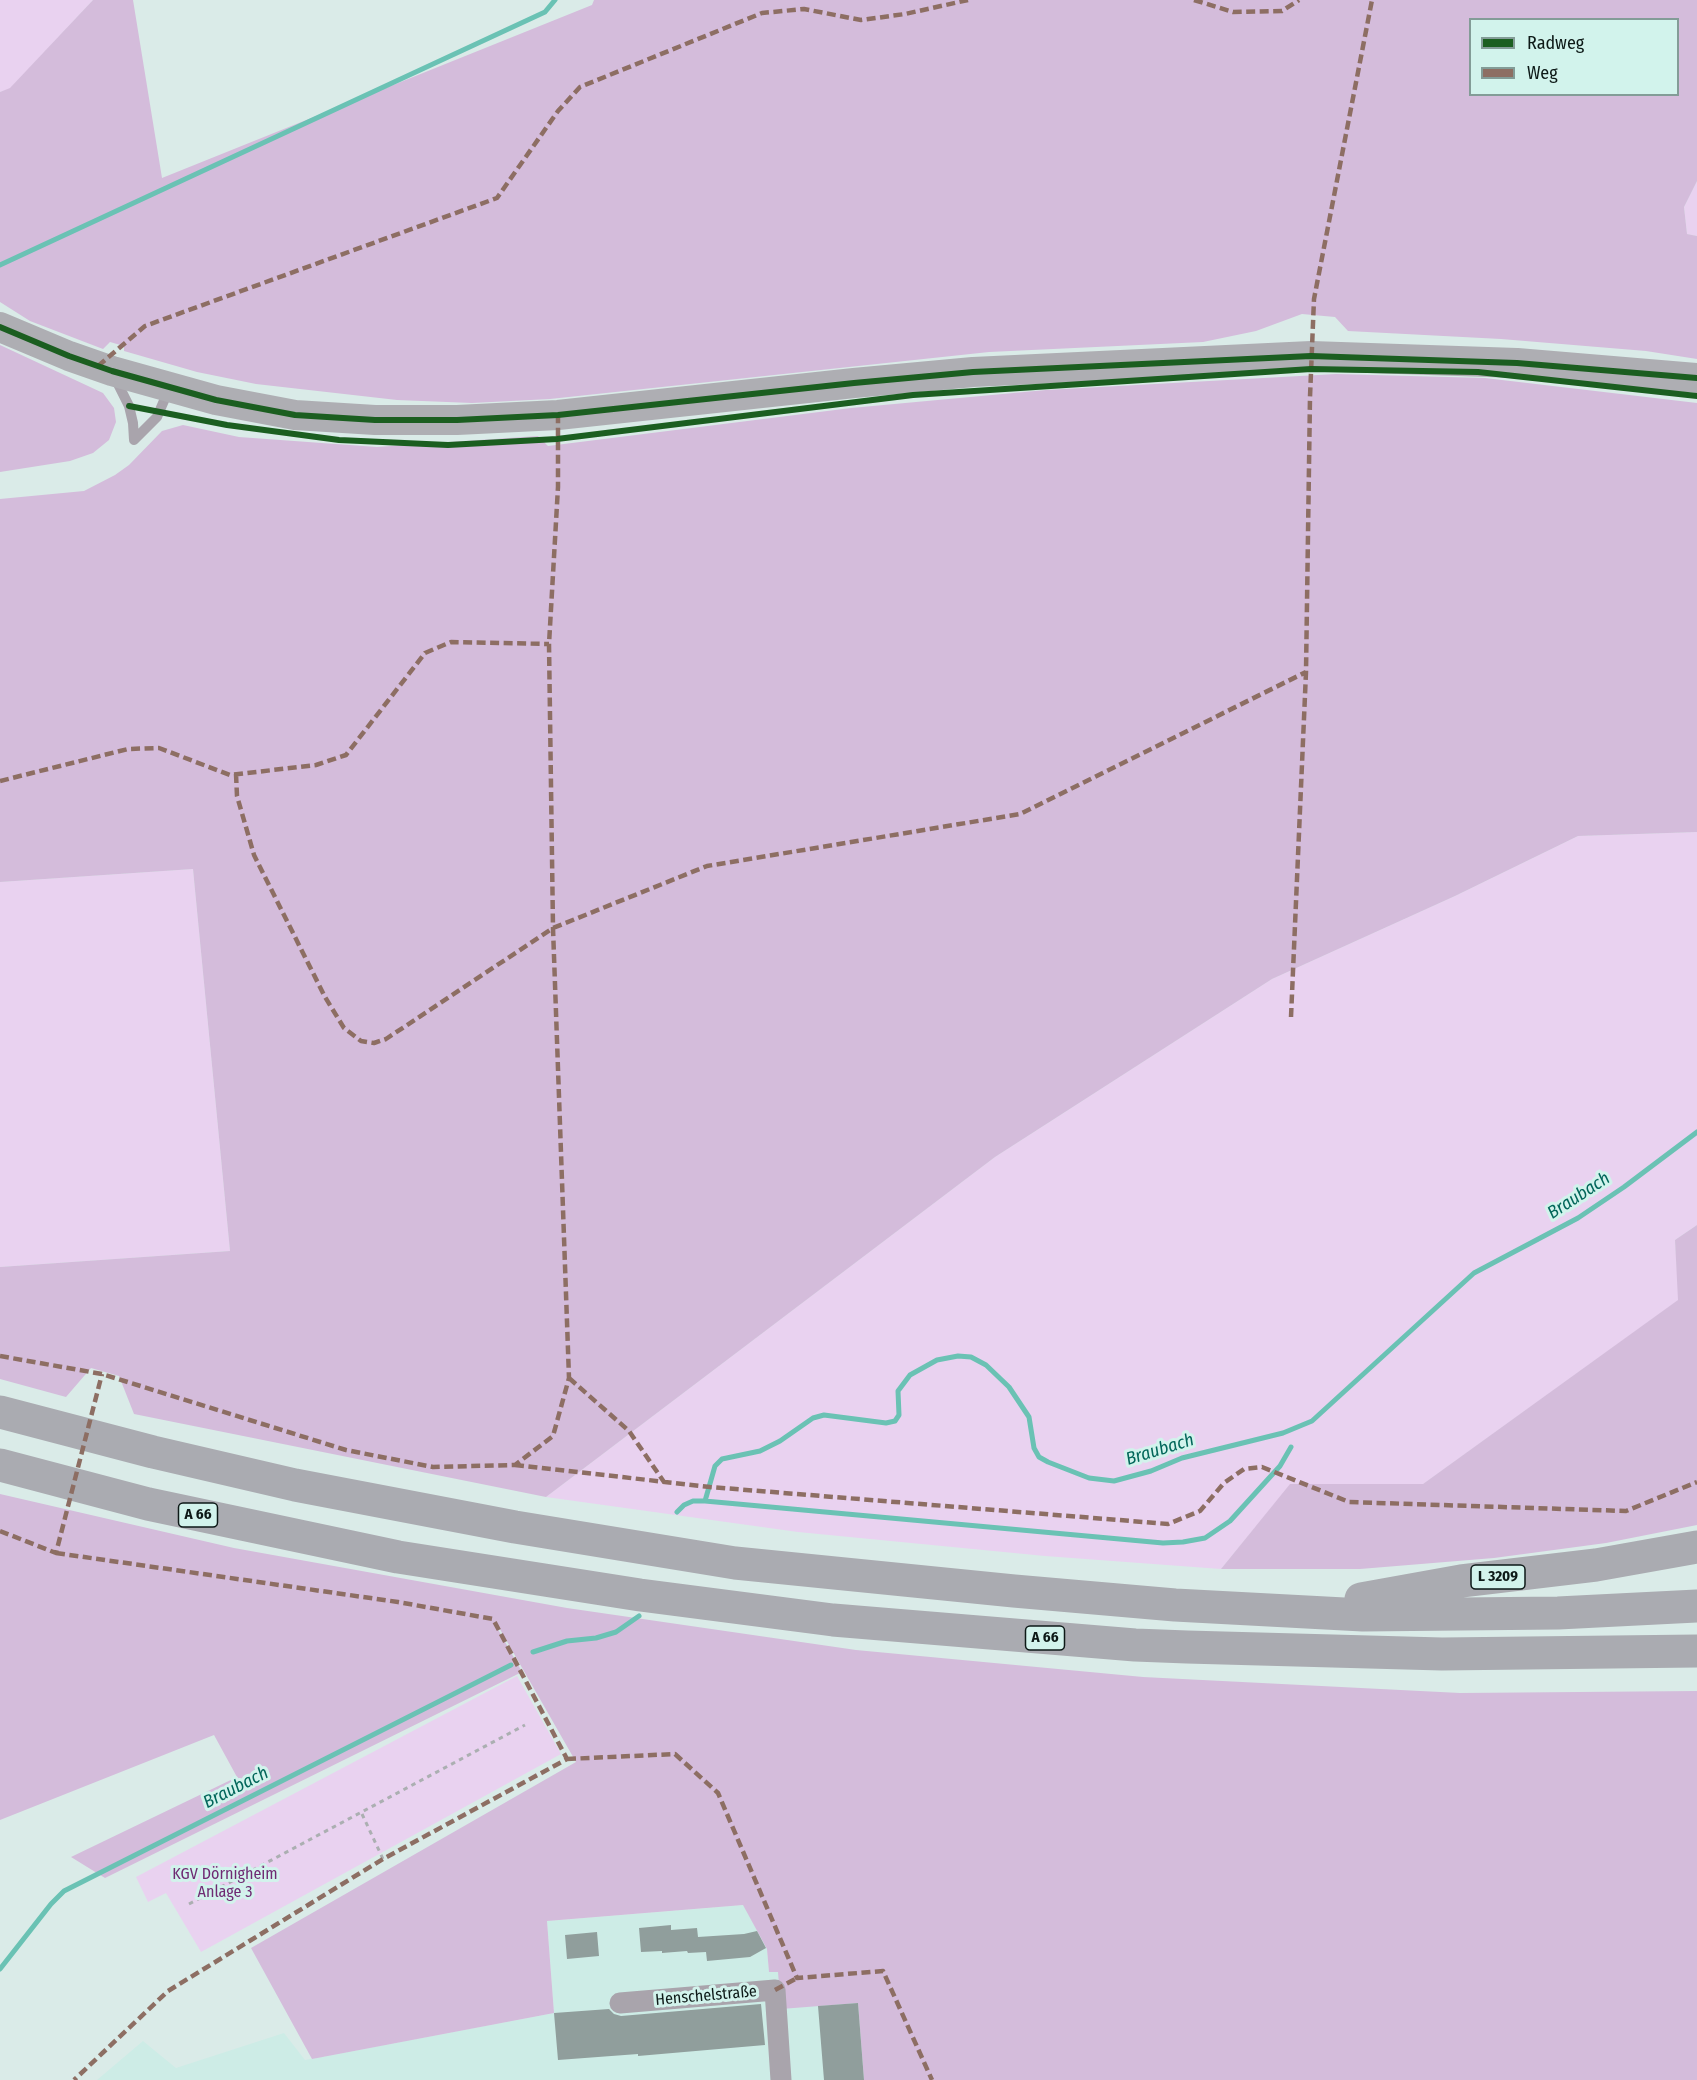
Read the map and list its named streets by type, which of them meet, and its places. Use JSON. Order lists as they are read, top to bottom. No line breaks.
{"streets":{"highway":["A 66","L 3209"],"street":["Henschelstraße"]},"water":["Braubach"],"parks":["KGV Dörnigheim Anlage 3"],"legend":["Radweg","Weg"]}
